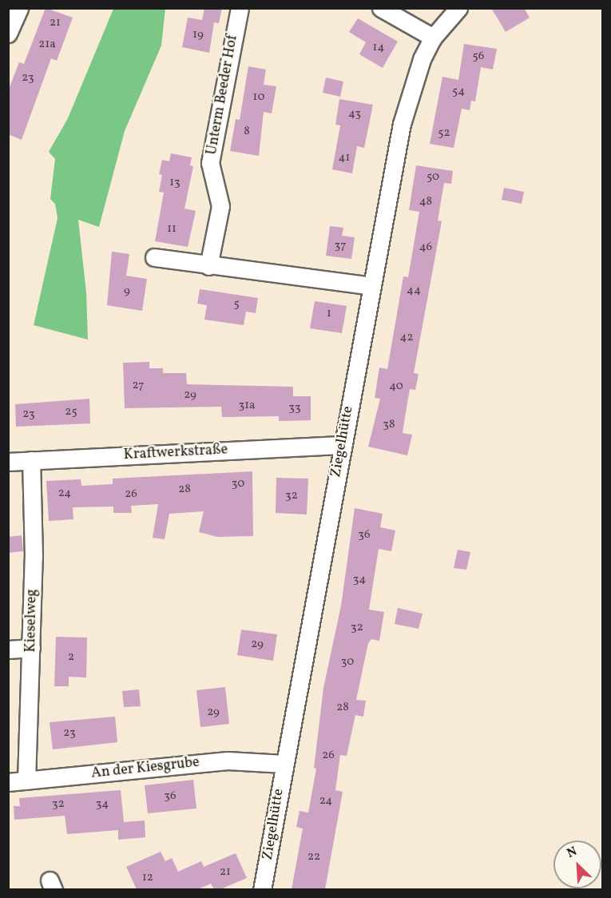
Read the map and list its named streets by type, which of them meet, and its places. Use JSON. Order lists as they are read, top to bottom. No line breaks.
{"streets":{"street":["Unterm Beeder Hof","Ziegelhütte","Kraftwerkstraße","Kieselweg","An der Kiesgrube"]},"crossings":[["Ziegelhütte","Kraftwerkstraße"],["Ziegelhütte","An der Kiesgrube"],["Kraftwerkstraße","Kieselweg"],["Kieselweg","An der Kiesgrube"]],"house_numbers":["21","19","21a","14","56","23","54","10","43","8","52","41","50","13","48","11","37","46","44","9","5","1","42","27","40","29","31a","33","25","23","38","30","28","24","26","32","36","34","32","29","2","30","28","29","23","26","36","24","32","34","22","21","12"],"north":"top left"}
